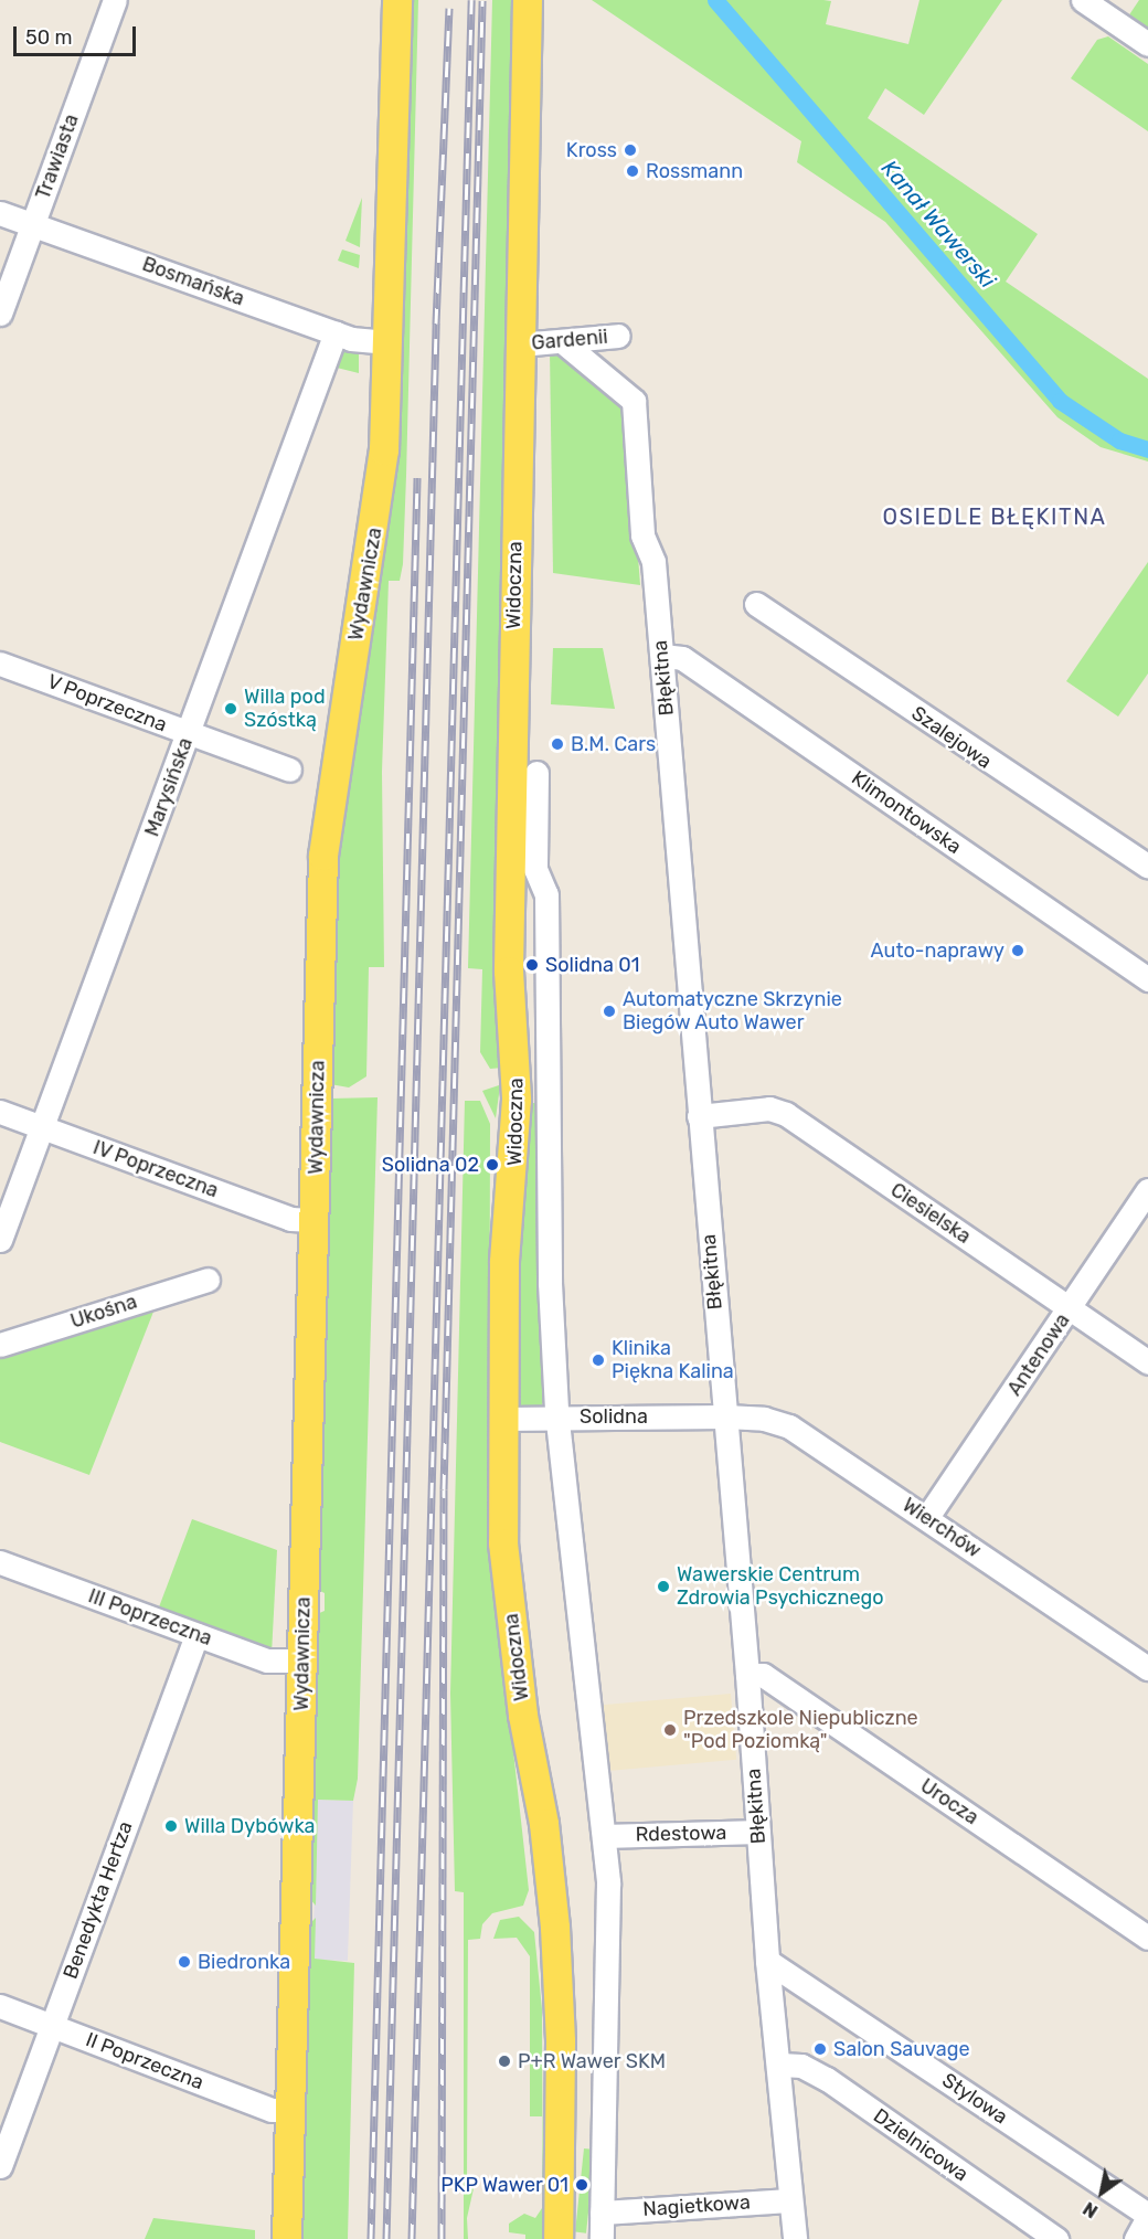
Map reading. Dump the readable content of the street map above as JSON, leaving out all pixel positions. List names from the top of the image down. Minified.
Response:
{"streets":{"main road":["Wydawnicza","Widoczna"],"street":["Trawiasta","Bosmańska","Gardenii","Błękitna","V Poprzeczna","Szalejowa","Marysińska","Klimontowska","IV Poprzeczna","Ciesielska","Ukośna","Antenowa","Solidna","Wierchów","III Poprzeczna","Urocza","Rdestowa","Benedykta Hertza","II Poprzeczna","Stylowa","Dzielnicowa","Nagietkowa"]},"crossings":[["Trawiasta","Bosmańska"],["Bosmańska","Wydawnicza"],["Bosmańska","Marysińska"],["Gardenii","Widoczna"],["Gardenii","Błękitna"],["Wydawnicza","IV Poprzeczna"],["Wydawnicza","III Poprzeczna"],["Wydawnicza","II Poprzeczna"],["Widoczna","Solidna"],["Widoczna","Rdestowa"],["Widoczna","Nagietkowa"],["Błękitna","Klimontowska"],["Błękitna","Ciesielska"],["Błękitna","Solidna"],["Błękitna","Wierchów"],["Błękitna","Urocza"],["Błękitna","Rdestowa"],["Błękitna","Stylowa"],["Błękitna","Dzielnicowa"],["Błękitna","Nagietkowa"],["V Poprzeczna","Marysińska"],["Marysińska","IV Poprzeczna"],["Ciesielska","Antenowa"],["Antenowa","Wierchów"],["Solidna","Wierchów"],["III Poprzeczna","Benedykta Hertza"],["Benedykta Hertza","II Poprzeczna"]],"districts":["OSIEDLE BŁĘKITNA"],"water":["Kanał Wawerski"],"places":["Kross","Rossmann","Willa pod Szóstką","B.M. Cars","Auto-naprawy","Solidna 01","Automatyczne Skrzynie Biegów Auto Wawer","Solidna 02","Klinika Piękna Kalina","Wawerskie Centrum Zdrowia Psychicznego","Przedszkole Niepubliczne \"Pod Poziomką\"","Willa Dybówka","Biedronka","Salon Sauvage","P+R Wawer SKM","PKP Wawer 01"],"scale_bar":"50 m","north":"bottom left"}
